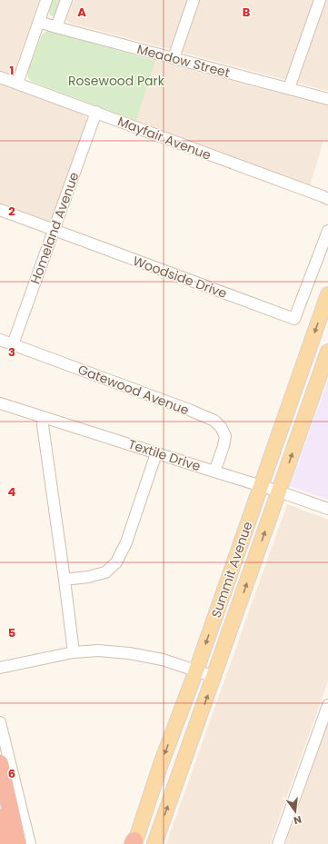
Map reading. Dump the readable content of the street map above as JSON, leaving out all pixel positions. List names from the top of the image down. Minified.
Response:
{"streets":{"main road":["Summit Avenue"],"street":["Meadow Street","Mayfair Avenue","Homeland Avenue","Woodside Drive","Gatewood Avenue","Textile Drive"]},"crossings":[["Mayfair Avenue","Homeland Avenue"],["Homeland Avenue","Woodside Drive"],["Homeland Avenue","Gatewood Avenue"],["Gatewood Avenue","Textile Drive"],["Textile Drive","Summit Avenue"]],"parks":["Rosewood Park"],"north":"bottom","grid":{"columns":["A","B"],"rows":["1","2","3","4","5","6"]}}
